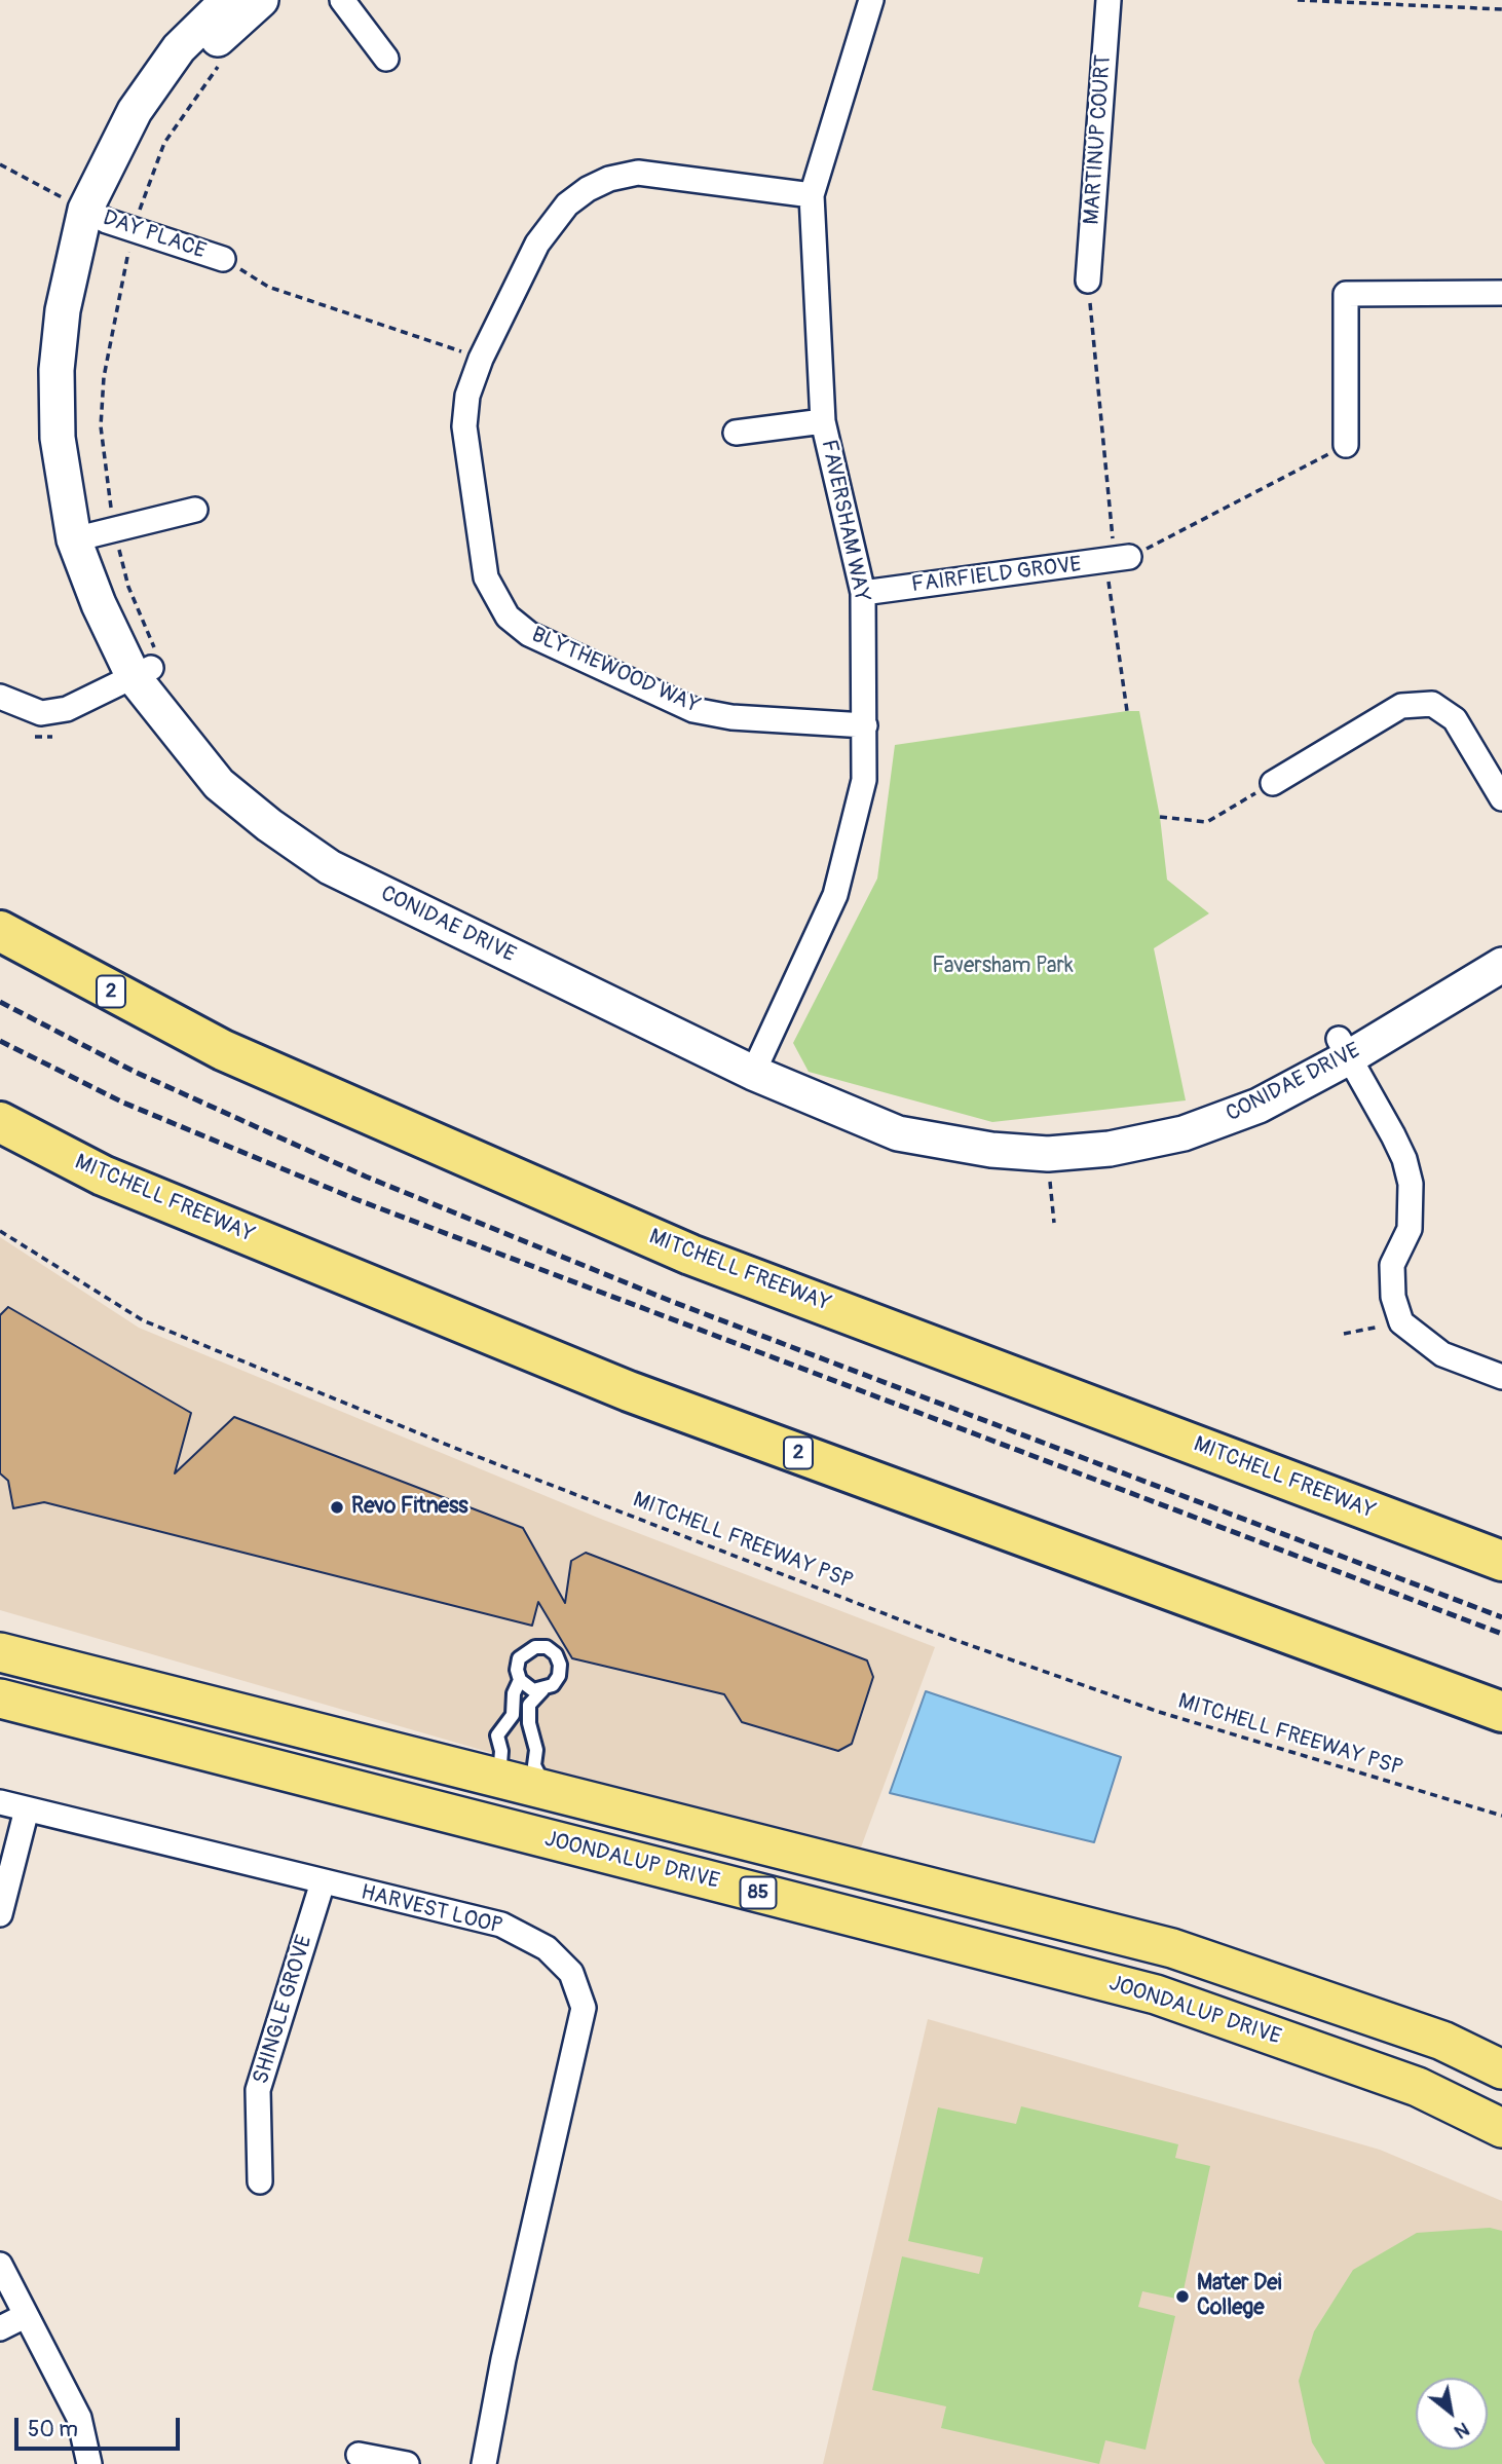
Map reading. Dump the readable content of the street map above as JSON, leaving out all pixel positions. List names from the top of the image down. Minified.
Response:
{"streets":{"highway":["2","MITCHELL FREEWAY"],"main road":["JOONDALUP DRIVE","85"],"street":["MARTINUP COURT","DAY PLACE","FAVERSHAM WAY","FAIRFIELD GROVE","BLYTHEWOOD WAY","CONIDAE DRIVE","HARVEST LOOP","SHINGLE GROVE"],"path":["MITCHELL FREEWAY PSP"]},"crossings":[["DAY PLACE","CONIDAE DRIVE"],["FAVERSHAM WAY","FAIRFIELD GROVE"],["FAVERSHAM WAY","BLYTHEWOOD WAY"],["FAVERSHAM WAY","CONIDAE DRIVE"],["HARVEST LOOP","SHINGLE GROVE"]],"parks":["Faversham Park"],"places":["Revo Fitness","Mater Dei College"],"scale_bar":"50 m","north":"bottom right"}
